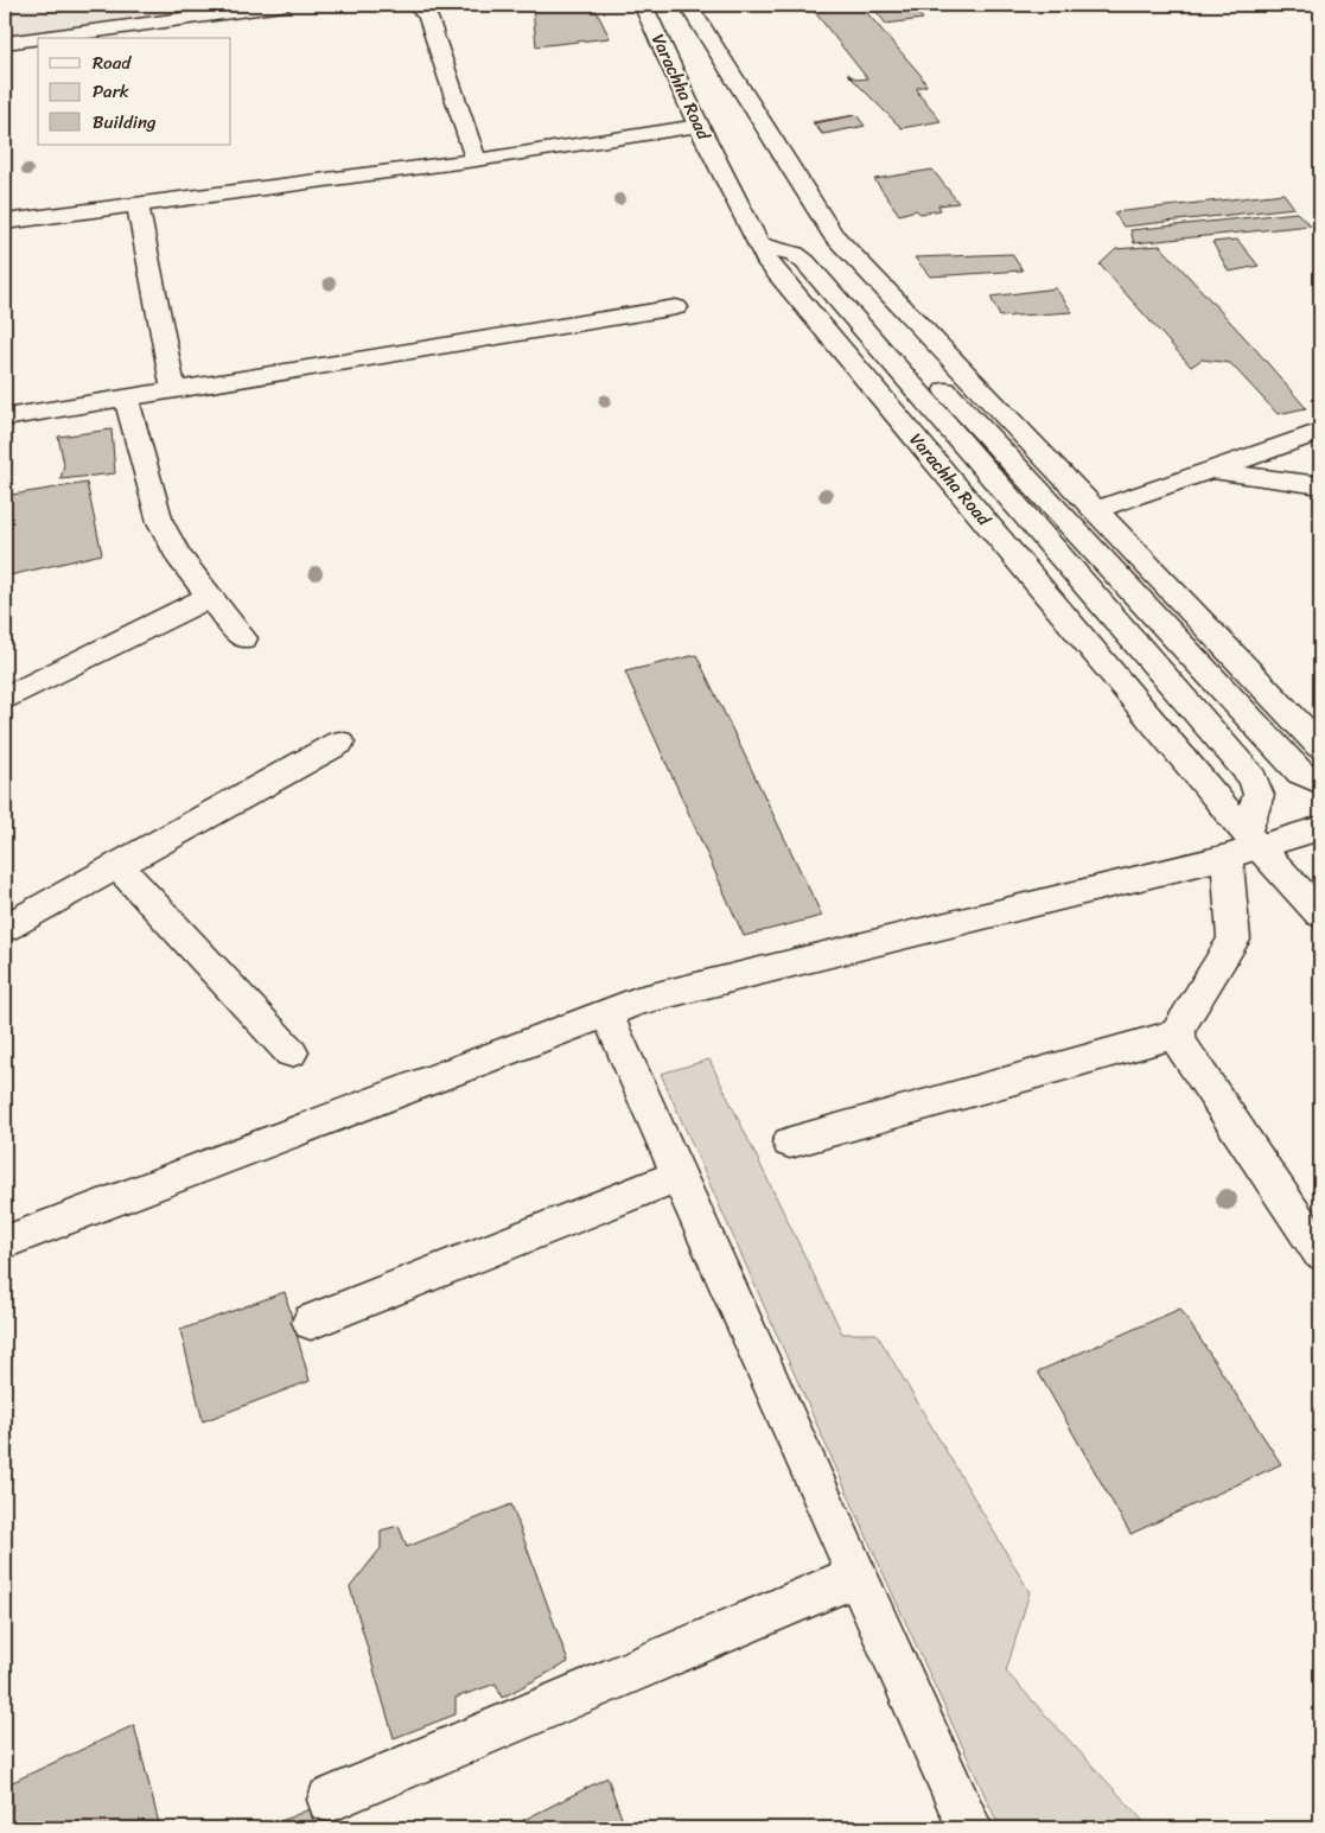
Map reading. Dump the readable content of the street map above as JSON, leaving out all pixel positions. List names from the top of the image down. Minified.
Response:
{"streets":{"main road":["Varachha Road"]},"legend":["Road","Park","Building"]}
